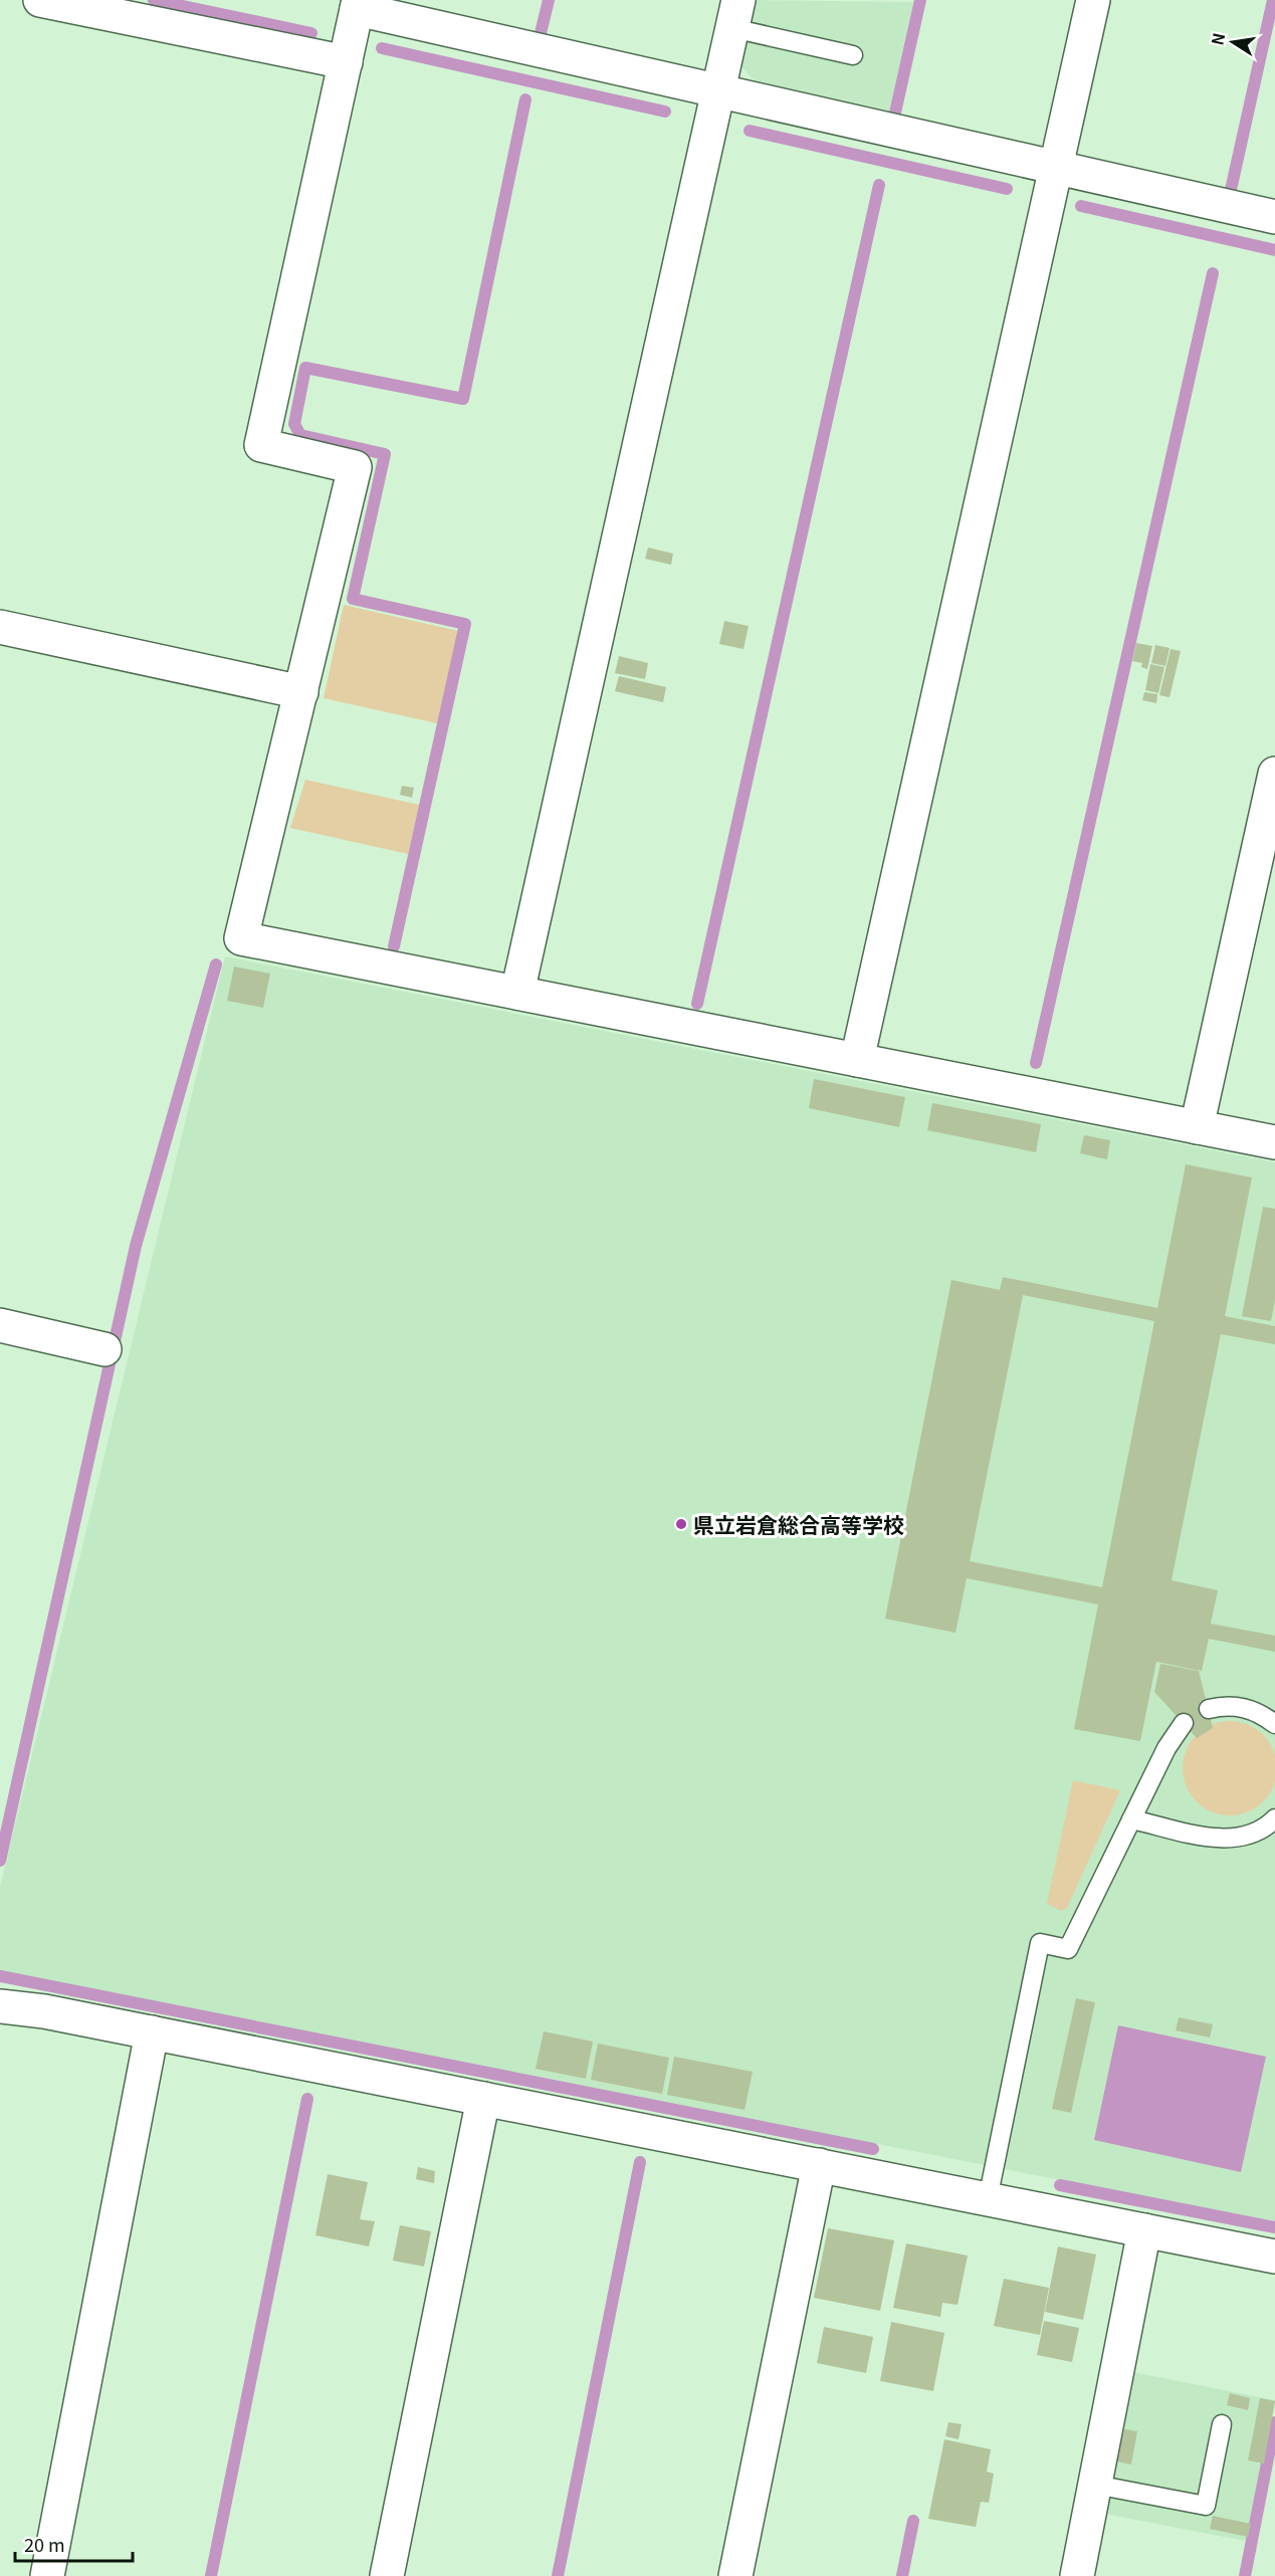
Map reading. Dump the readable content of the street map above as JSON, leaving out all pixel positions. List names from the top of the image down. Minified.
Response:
{"places":["県立岩倉総合高等学校"],"scale_bar":"20 m","north":"left"}
